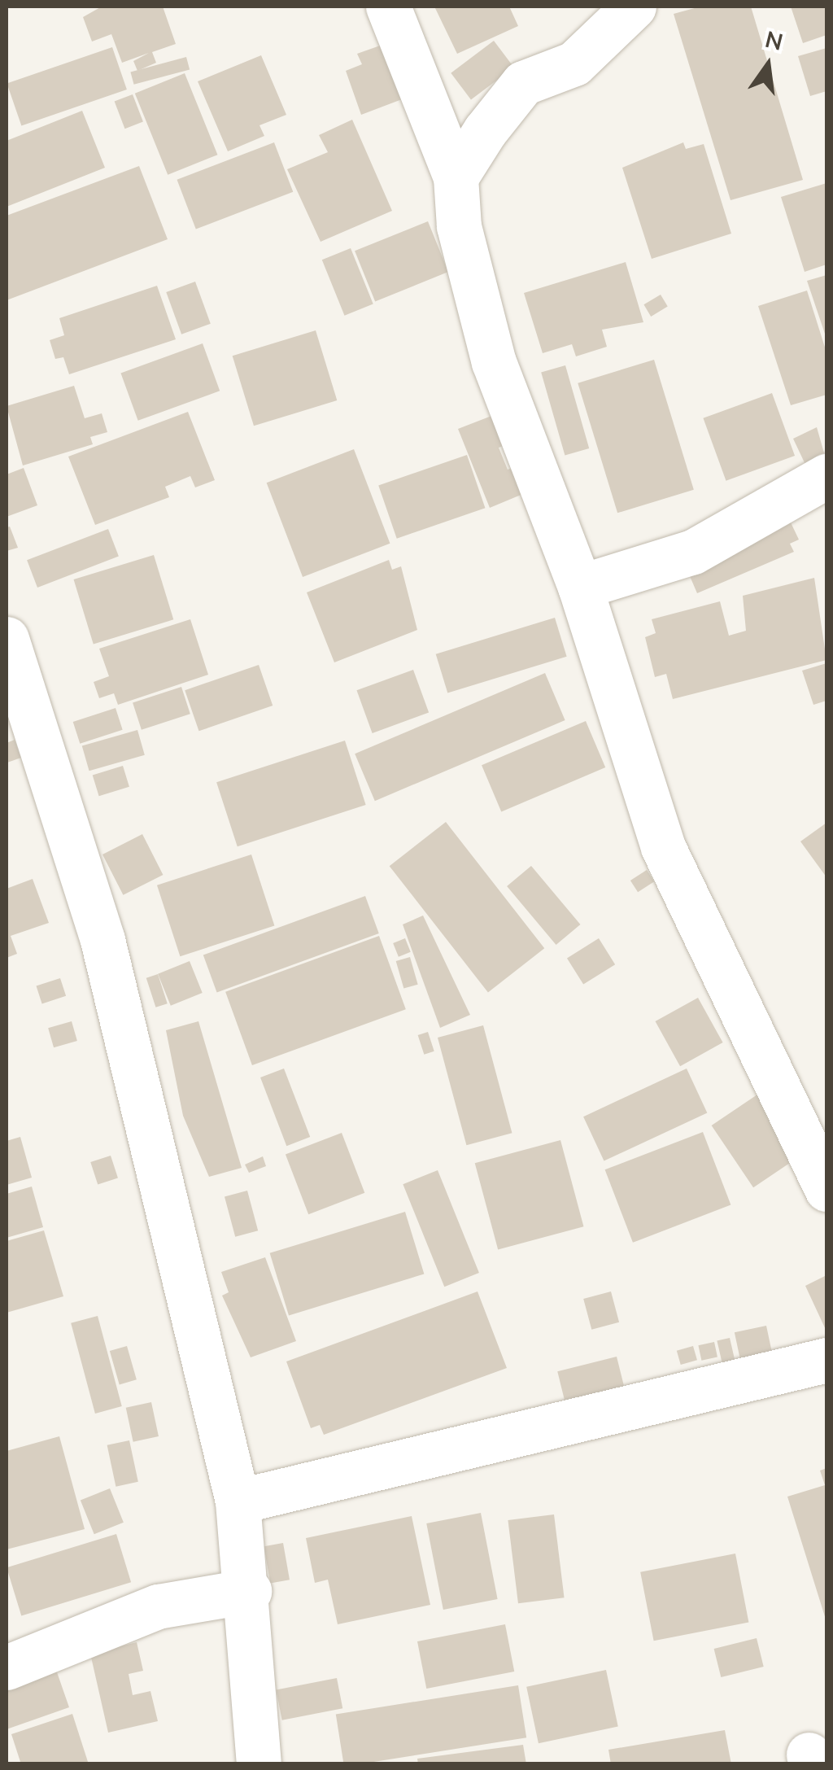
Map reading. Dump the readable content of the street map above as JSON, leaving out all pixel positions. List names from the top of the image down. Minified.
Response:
{"north":"top"}
